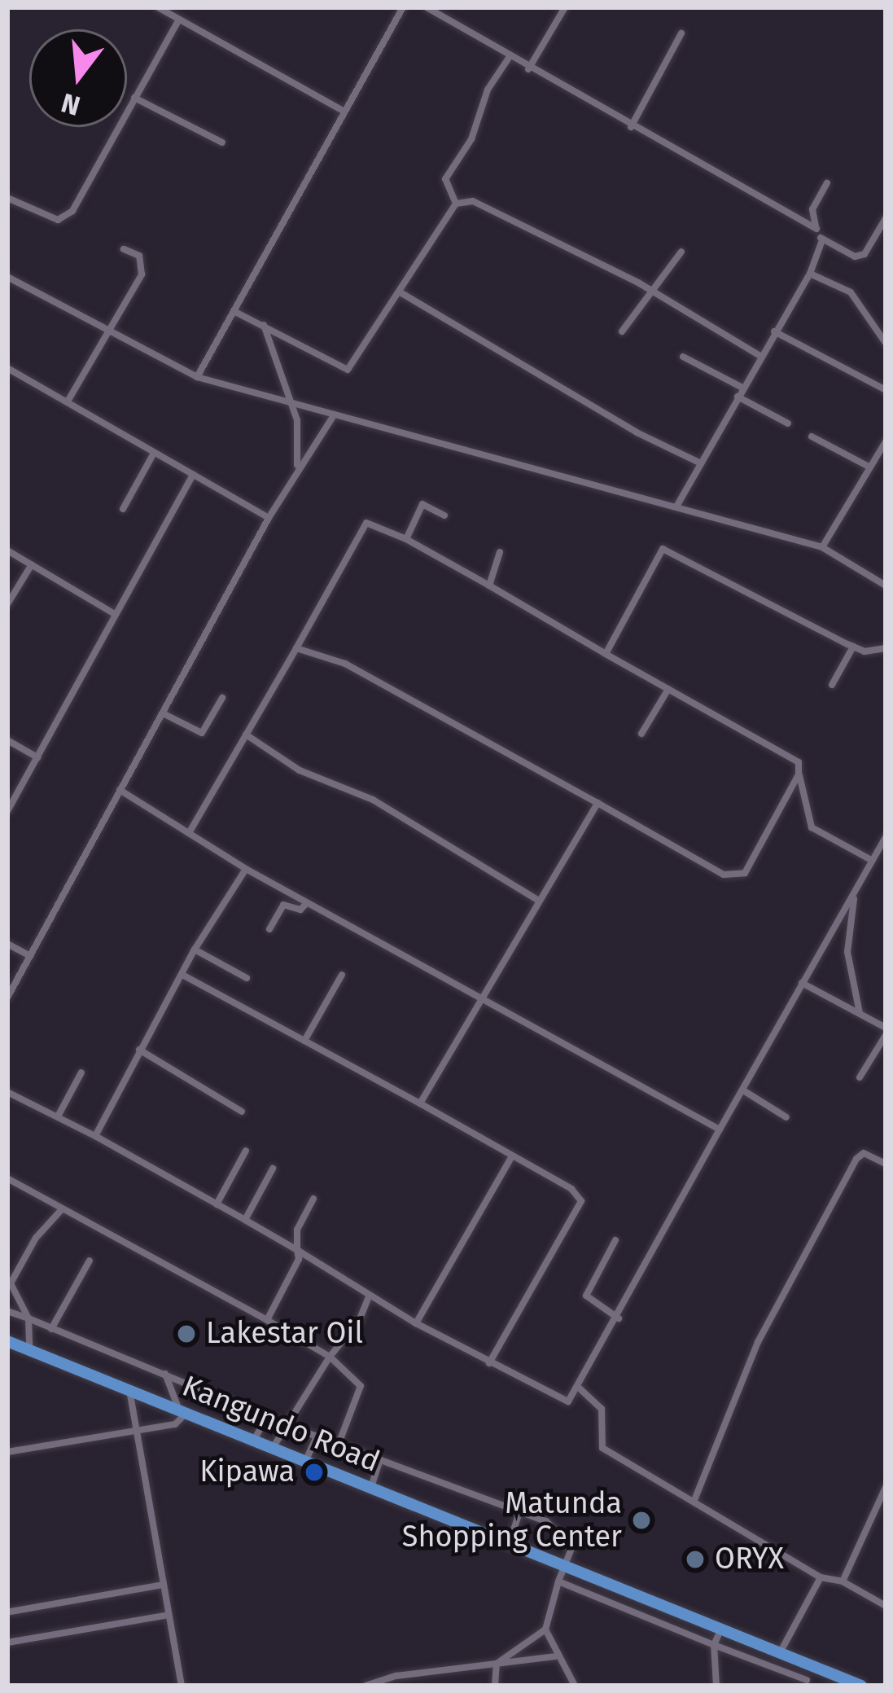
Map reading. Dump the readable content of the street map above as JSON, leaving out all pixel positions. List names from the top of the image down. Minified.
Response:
{"streets":{"highway":["Kangundo Road"]},"places":["Lakestar Oil","Kipawa","Matunda Shopping Center","ORYX"],"north":"bottom"}
